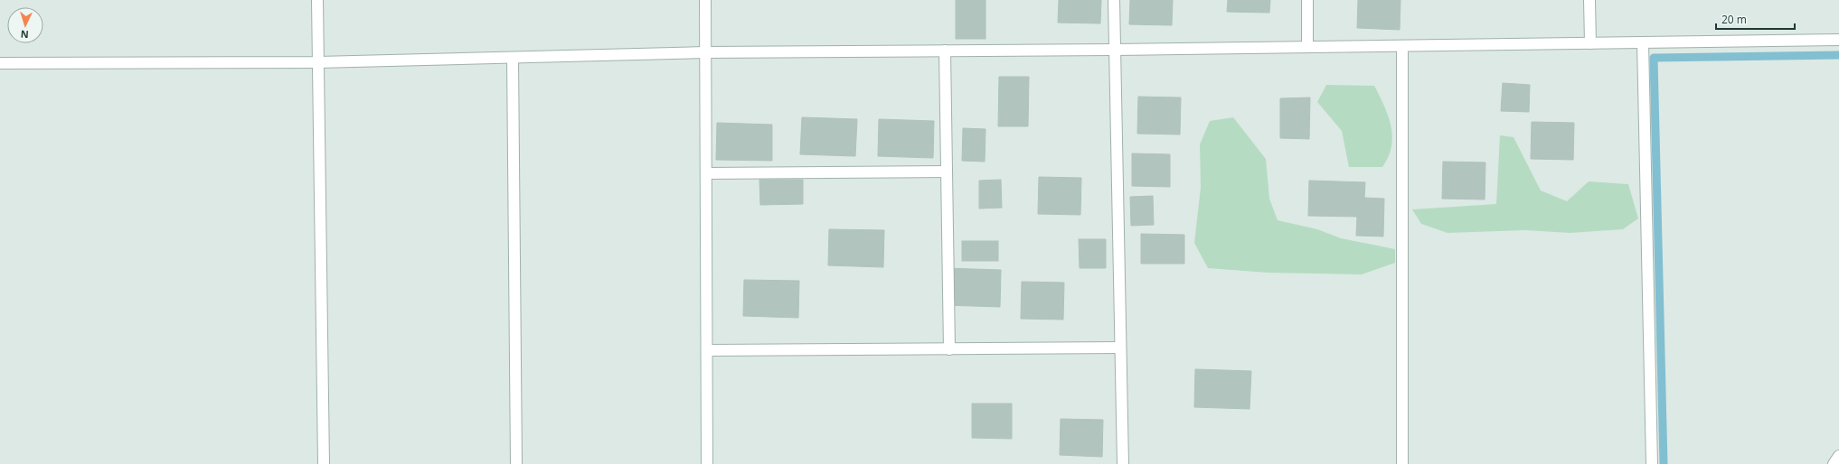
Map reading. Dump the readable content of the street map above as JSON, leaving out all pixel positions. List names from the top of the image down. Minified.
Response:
{"scale_bar":"20 m","north":"bottom"}
